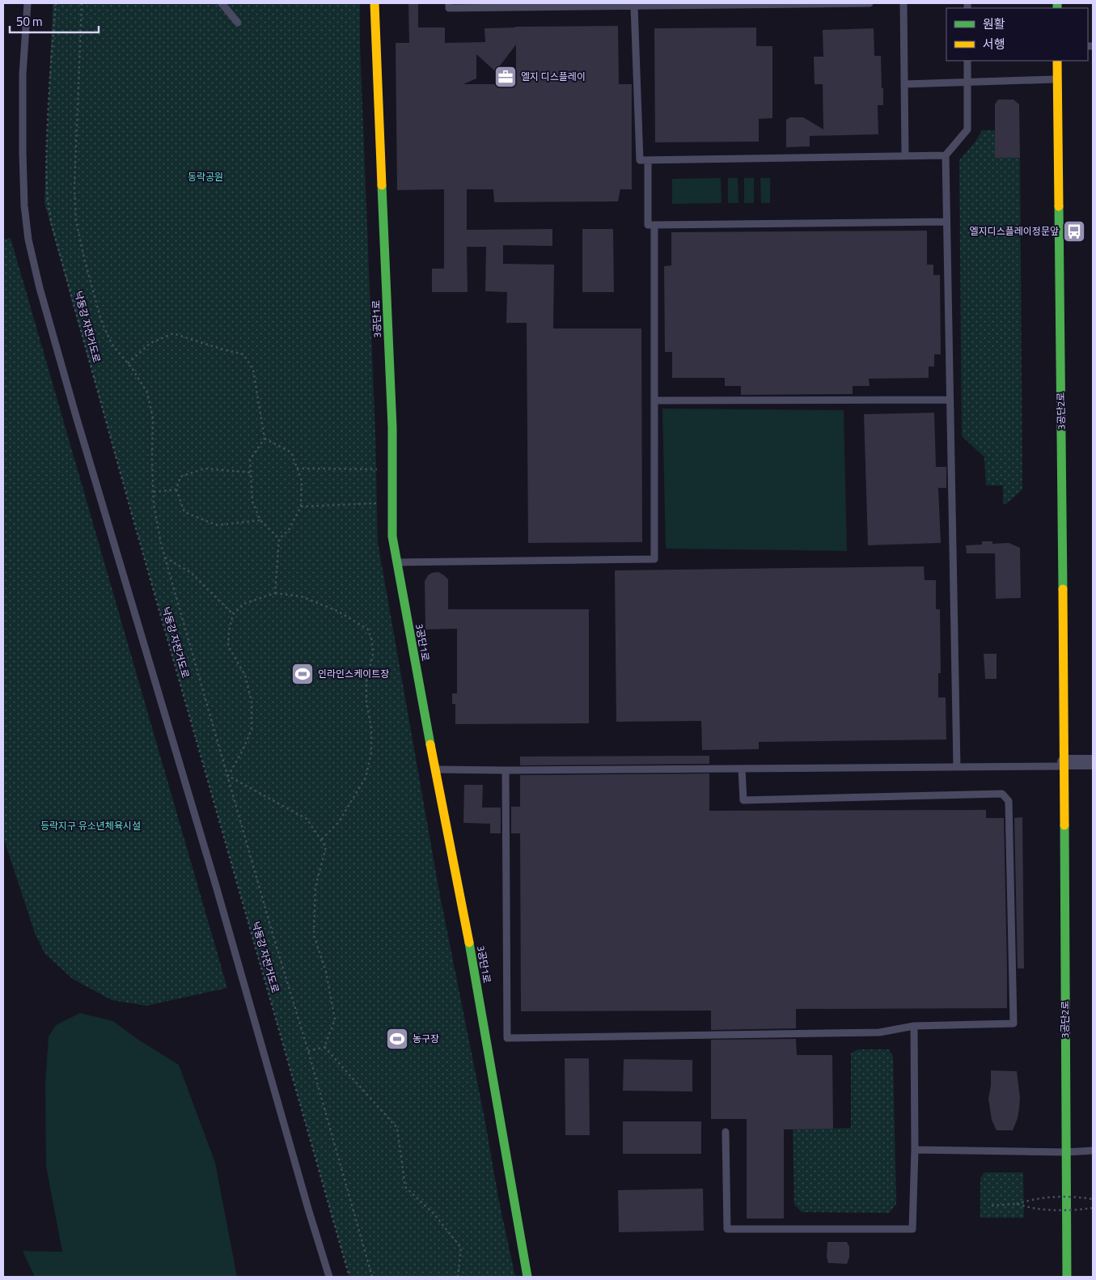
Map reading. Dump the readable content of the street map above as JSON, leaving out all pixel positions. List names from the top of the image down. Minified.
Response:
{"streets":{"street":["3공단1로","3공단2로"],"path":["낙동강 자전거도로"]},"parks":["동락공원","등락지구 유소년체육시설"],"places":{"office":["엘지 디스플레이"],"bus stop":["엘지디스플레이정문앞"],"sports":["인라인스케이트장","농구장"]},"legend":["원활","서행"],"scale_bar":"50 m"}
